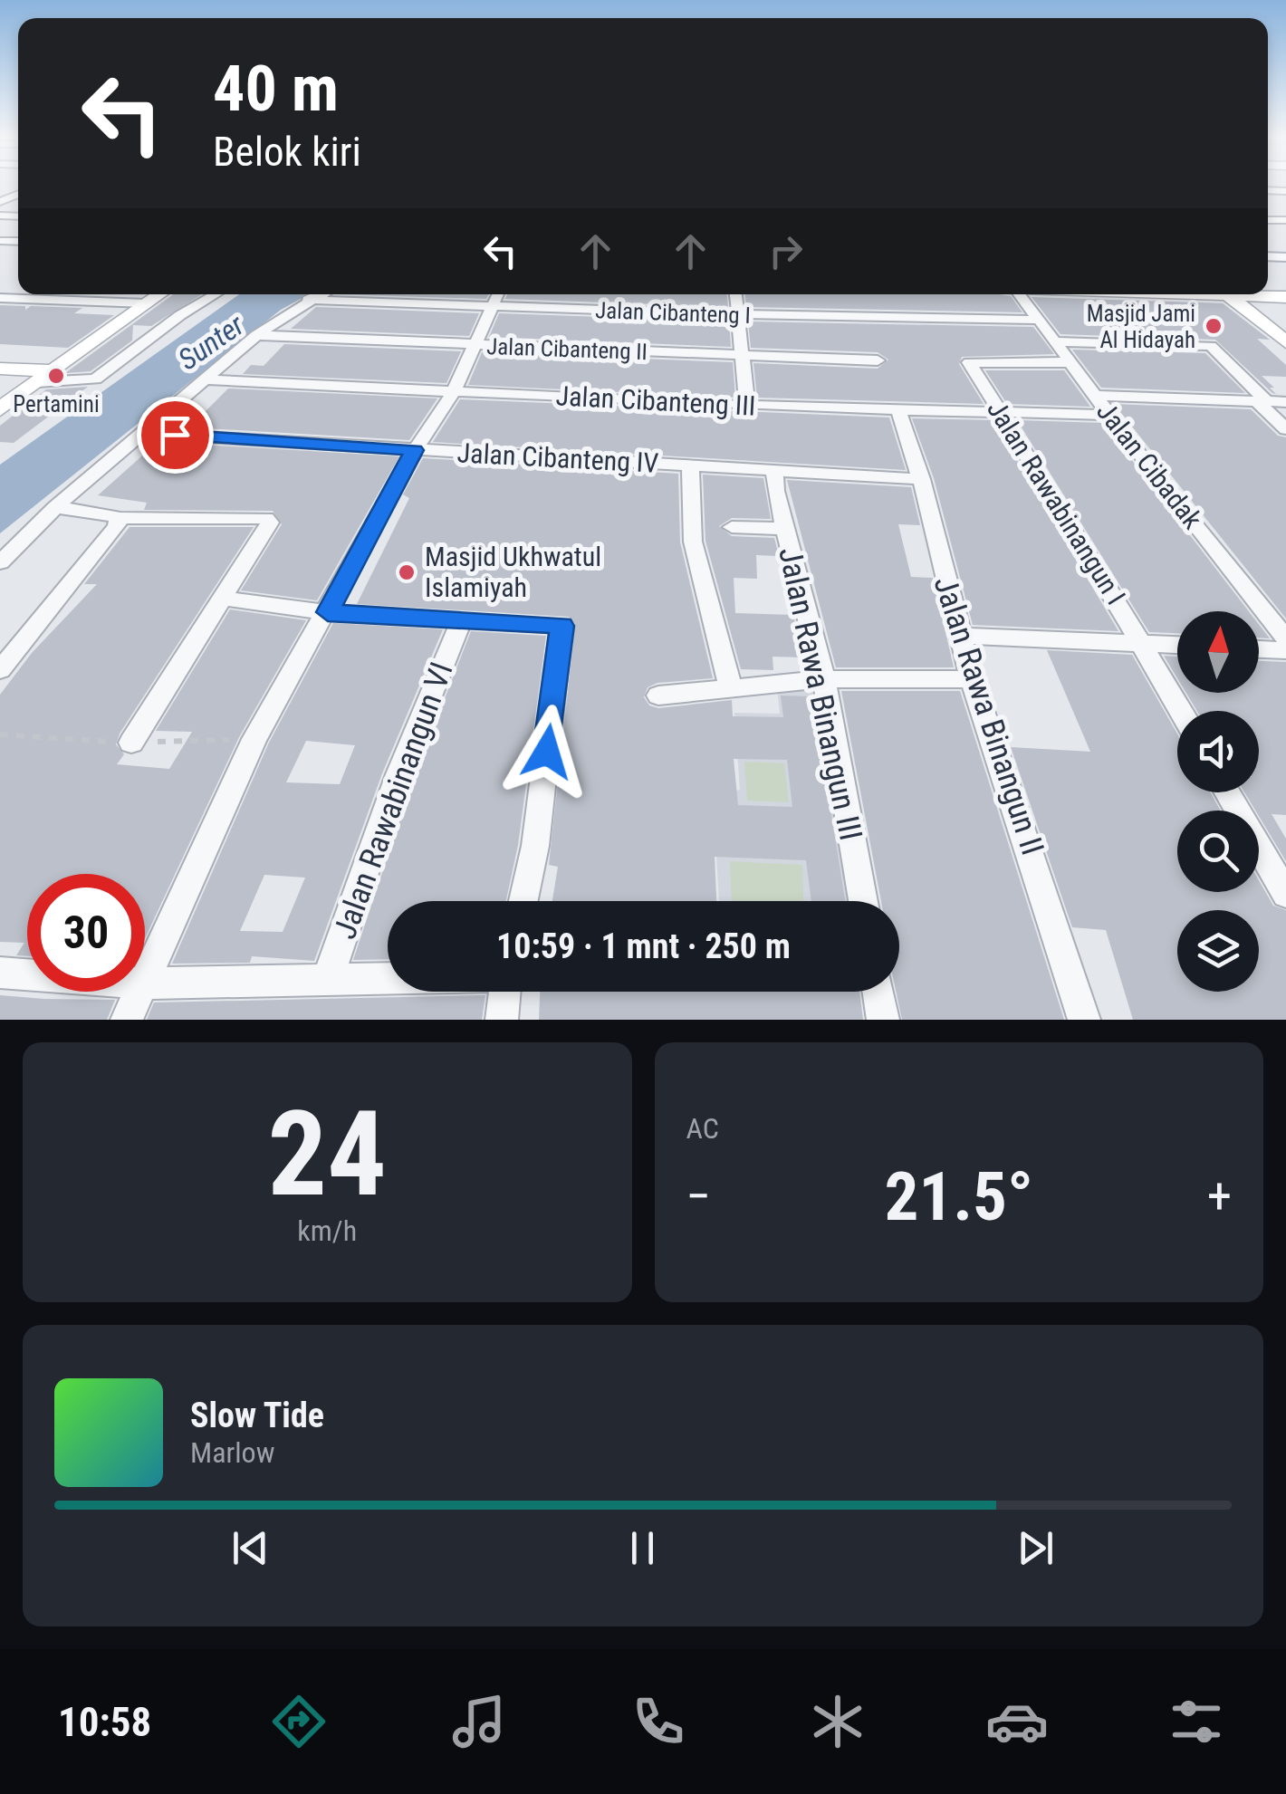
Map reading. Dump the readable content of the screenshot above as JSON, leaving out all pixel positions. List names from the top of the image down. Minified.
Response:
{"streets":{"street":["Jalan Cibanteng I","Jalan Cibanteng II","Jalan Cibanteng III","Jalan Cibanteng IV","Jalan Cibadak","Jalan Rawabinangun I","Jalan Rawa Binangun III","Jalan Rawa Binangun II","Jalan Rawabinangun VI"]},"crossings":[["Jalan Cibanteng I","Jalan Cibadak"],["Jalan Cibanteng III","Jalan Cibadak"],["Jalan Cibanteng III","Jalan Rawabinangun I"],["Jalan Cibanteng III","Jalan Rawa Binangun II"],["Jalan Cibanteng IV","Jalan Rawa Binangun III"],["Jalan Cibanteng IV","Jalan Rawa Binangun II"],["Jalan Cibadak","Jalan Rawabinangun I"]],"water":["Sunter"],"places":["Masjid Jami Al Hidayah","Pertamini","Masjid Ukhwatul Islamiyah"],"north":"top","page":{"turn":["40 m","Belok kiri"],"limit":"30","trip":"10:59 · 1 mnt · 250 m","tile":[["24","km/h"],"AC"],"heat":["−","21.5°","+"],"song":["Slow Tide","Marlow"],"tabs":"10:58"}}
